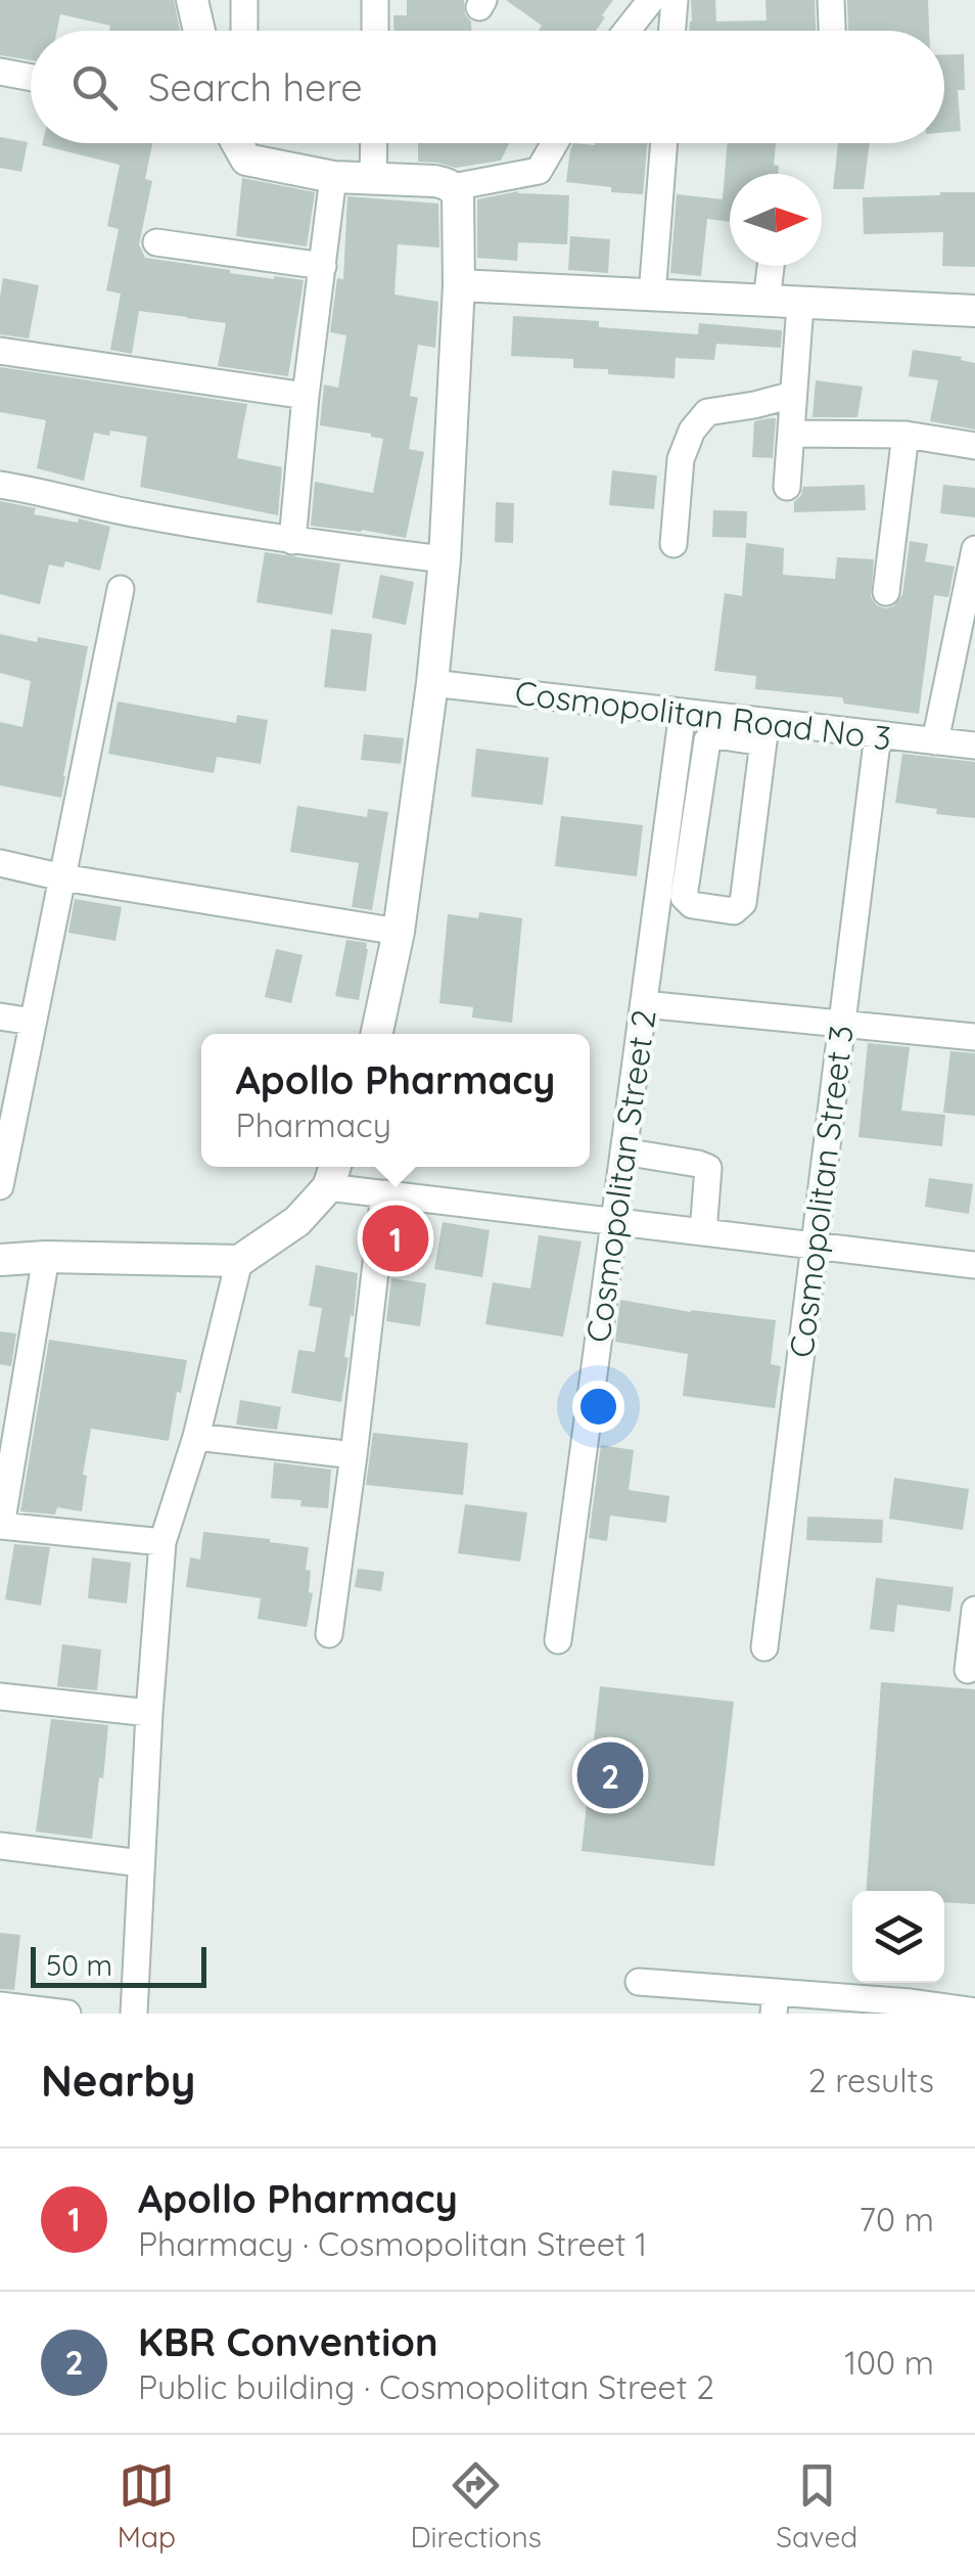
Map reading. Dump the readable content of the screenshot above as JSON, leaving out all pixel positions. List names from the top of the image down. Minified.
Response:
{"streets":{"street":["Cosmopolitan Road No 3","Cosmopolitan Street 2","Cosmopolitan Street 3"]},"crossings":[["Cosmopolitan Road No 3","Cosmopolitan Street 2"],["Cosmopolitan Road No 3","Cosmopolitan Street 3"]],"scale_bar":"50 m","north":"right","page":{"search":"Search here","popup":["Apollo Pharmacy","Pharmacy"],"pins":["1","2"],"scale":"50 m","heading":["Nearby","2 results"],"list":[{"mark":"1","name":"Apollo Pharmacy","note":"Pharmacy · Cosmopolitan Street 1","value":"70 m"},{"mark":"2","name":"KBR Convention","note":"Public building · Cosmopolitan Street 2","value":"100 m"}],"nav":["Map","Directions","Saved"]}}
